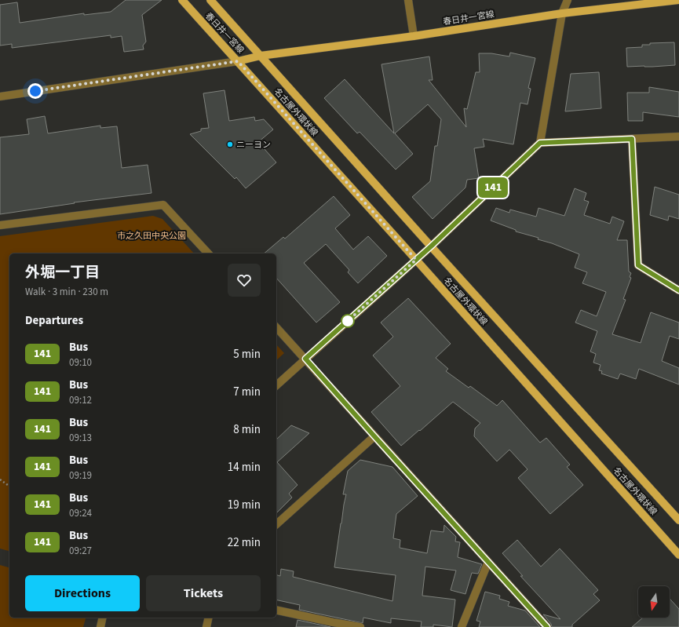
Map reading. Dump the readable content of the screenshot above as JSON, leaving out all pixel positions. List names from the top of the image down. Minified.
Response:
{"streets":{"main road":["春日井一宮線","名古屋外環状線"]},"crossings":[["春日井一宮線","名古屋外環状線"]],"parks":["市之久田中央公園"],"places":["ニーヨン"],"lines":["bus line 141"],"north":"bottom","page":{"on_map":"141","heading":[["外堀一丁目","Walk · 3 min · 230 m"],"Departures"],"list":[{"mark":"141","name":"Bus","note":"09:10","value":"5 min"},{"mark":"141","name":"Bus","note":"09:12","value":"7 min"},{"mark":"141","name":"Bus","note":"09:13","value":"8 min"},{"mark":"141","name":"Bus","note":"09:19","value":"14 min"},{"mark":"141","name":"Bus","note":"09:24","value":"19 min"},{"mark":"141","name":"Bus","note":"09:27","value":"22 min"}],"buttons":["Directions","Tickets"]}}
